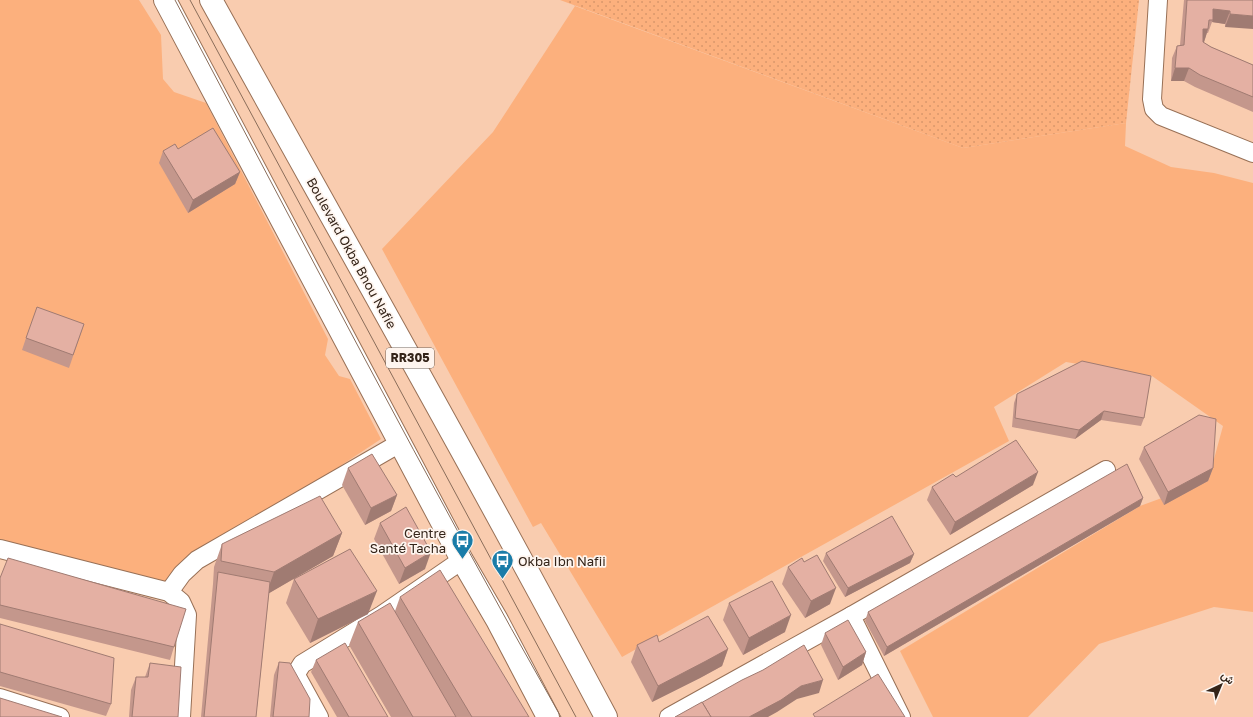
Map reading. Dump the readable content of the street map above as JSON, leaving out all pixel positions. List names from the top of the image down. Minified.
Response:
{"streets":{"main road":["Boulevard Okba Bnou Nafie","RR305"]},"places":{"bus stop":["Centre Santé Tacha","Okba Ibn Nafii"]},"north":"top right"}
